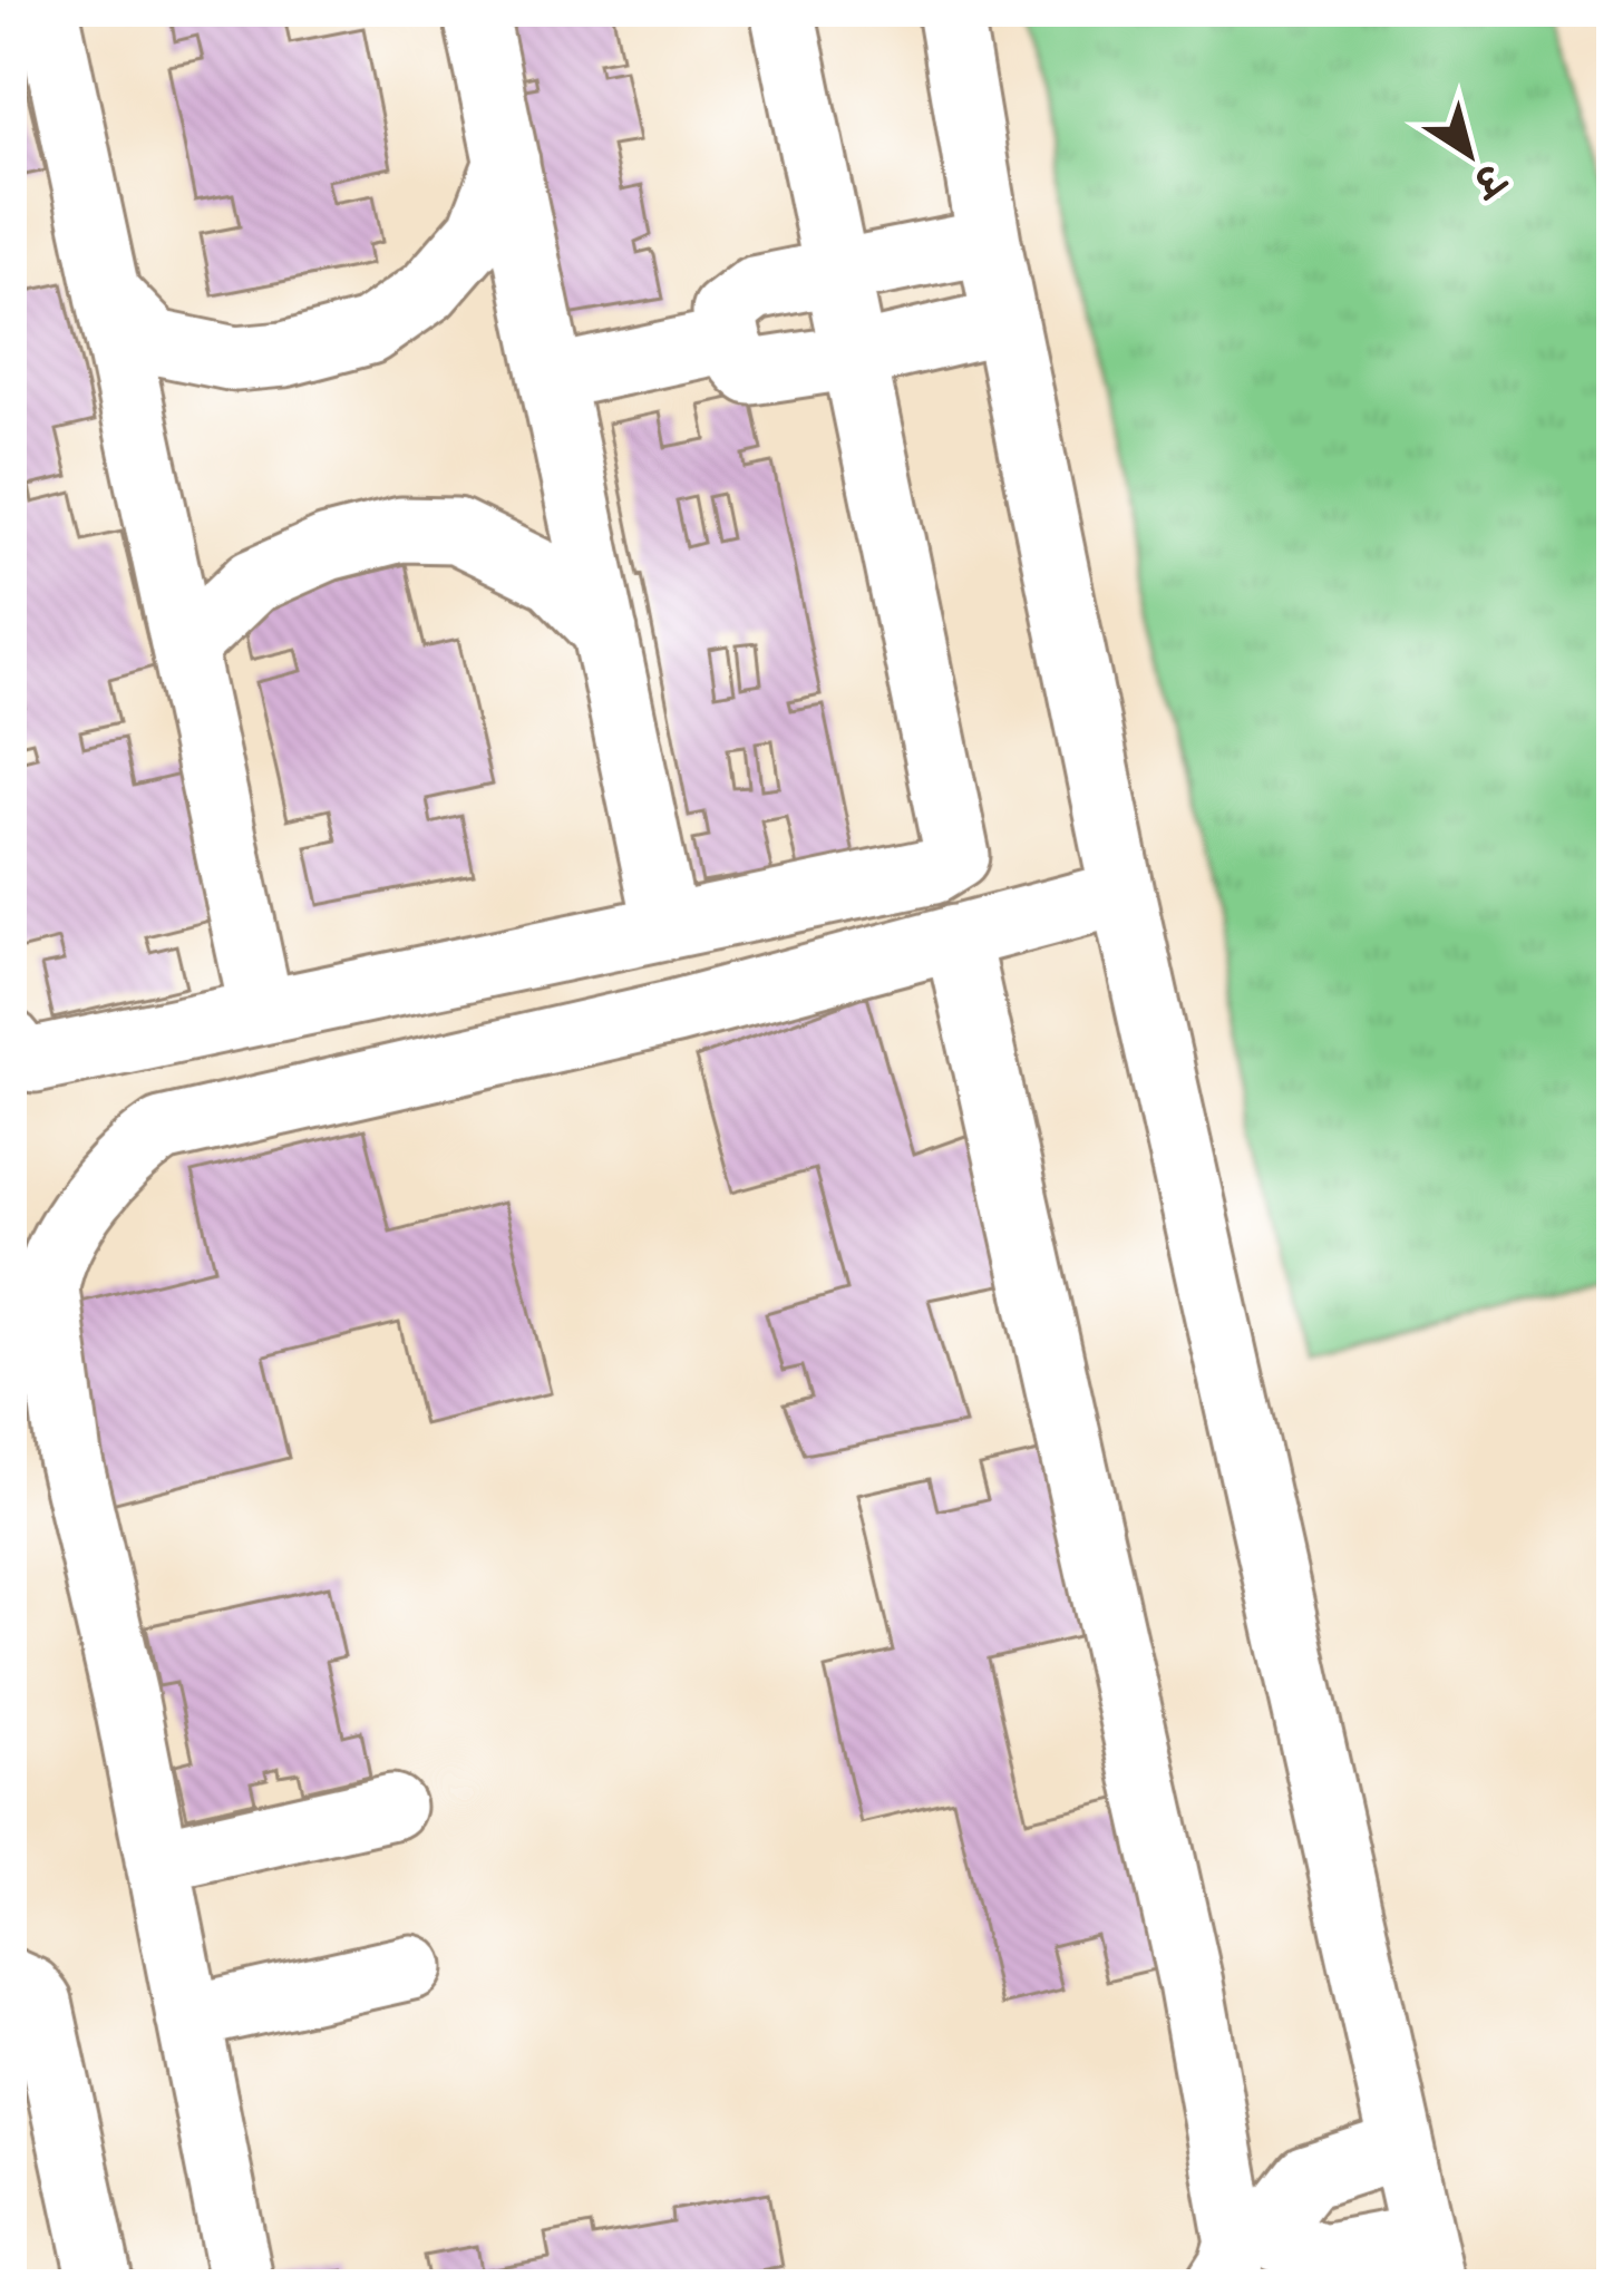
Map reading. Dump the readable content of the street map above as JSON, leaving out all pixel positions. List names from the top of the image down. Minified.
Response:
{"north":"bottom right"}
